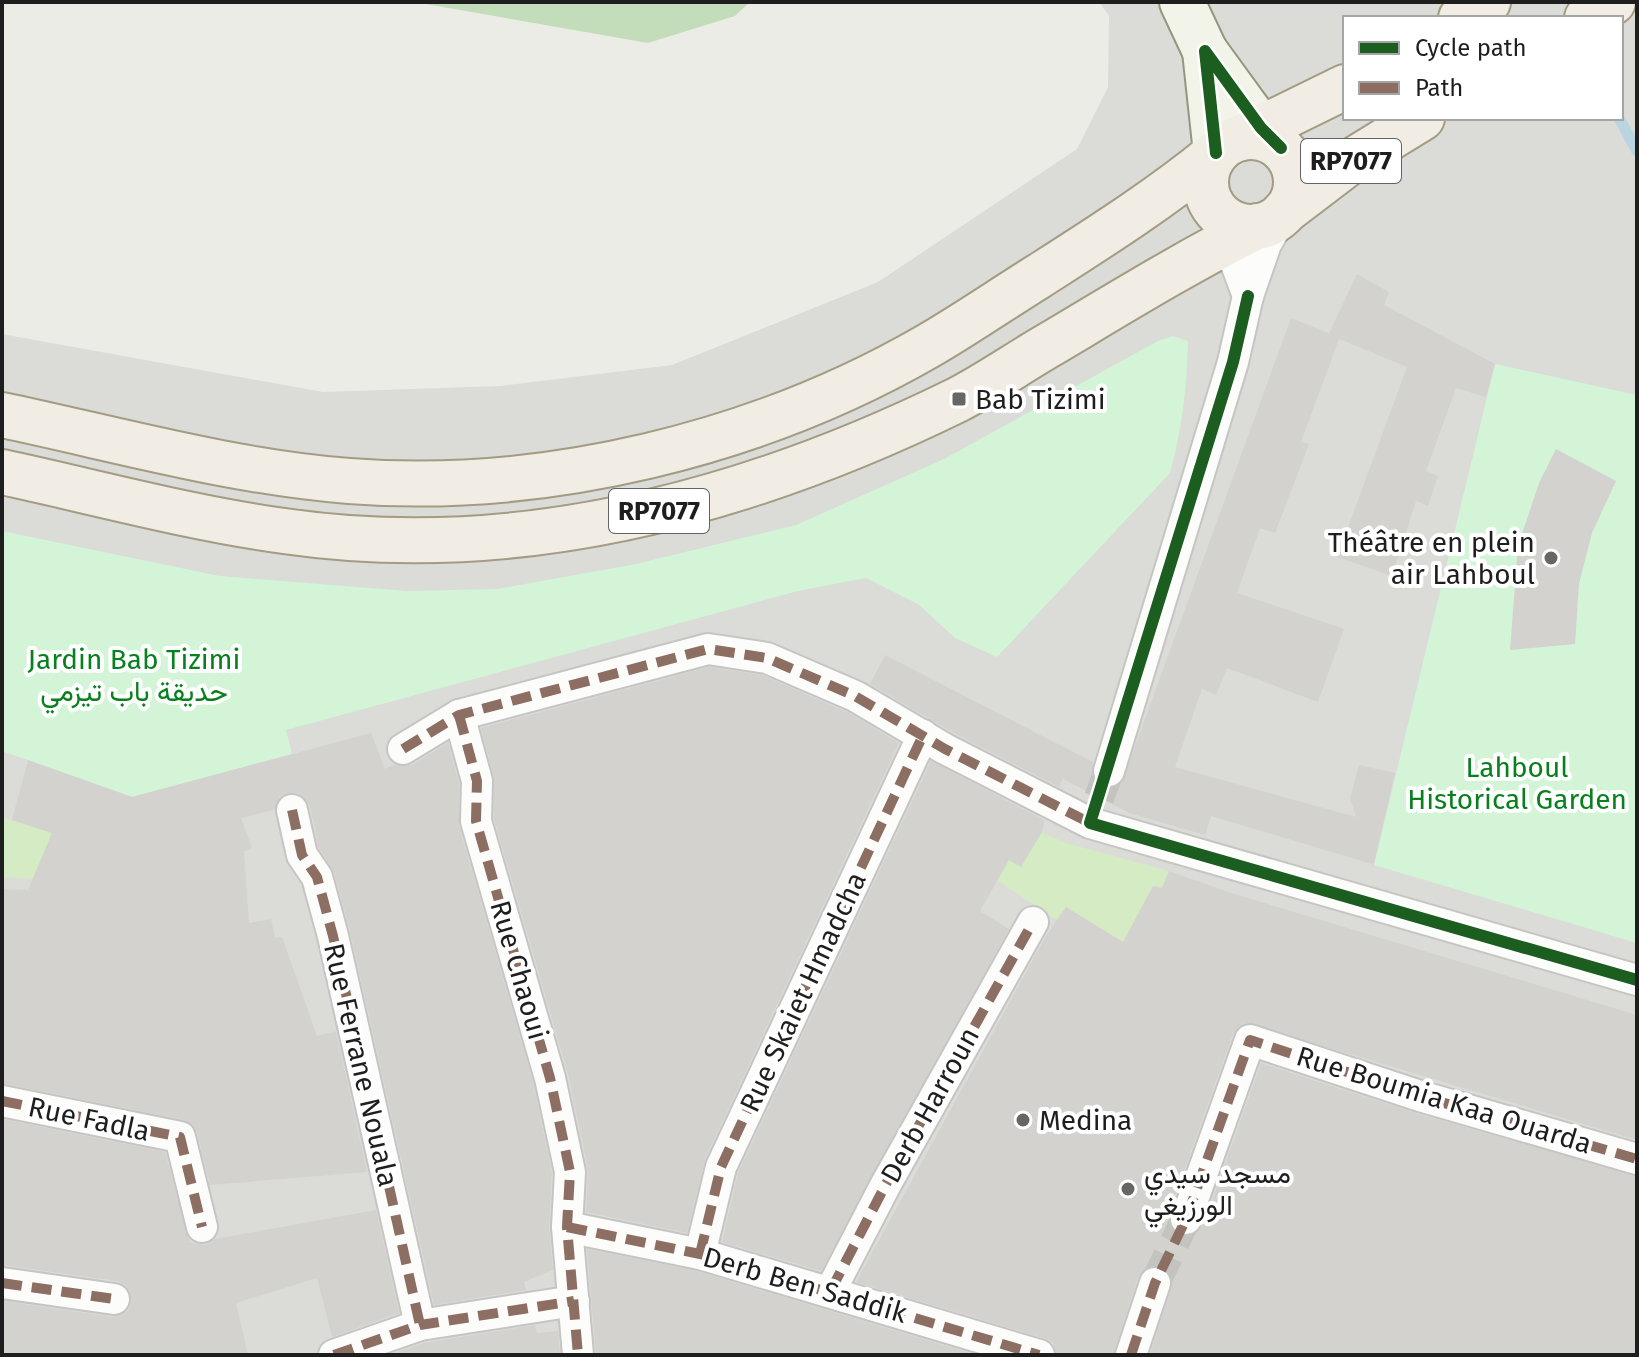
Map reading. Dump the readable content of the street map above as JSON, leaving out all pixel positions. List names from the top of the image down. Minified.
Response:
{"streets":{"main road":["RP7077"],"street":["Rue Chaoui","Rue Skaiet Hmadcha","Rue Ferrane Nouala","Rue Boumia Kaa Ouarda","Derb Harroun","Rue Fadla","Derb Ben Saddik"]},"crossings":[["Rue Chaoui","Derb Ben Saddik"],["Rue Skaiet Hmadcha","Derb Ben Saddik"],["Derb Harroun","Derb Ben Saddik"]],"parks":["Jardin Bab Tizimi حديقة باب تيزمي","Lahboul Historical Garden"],"places":{"transit":["Bab Tizimi"],"other":["Théâtre en plein air Lahboul","Medina","مسجد سيدي الورزيغي"]},"legend":["Cycle path","Path"]}
